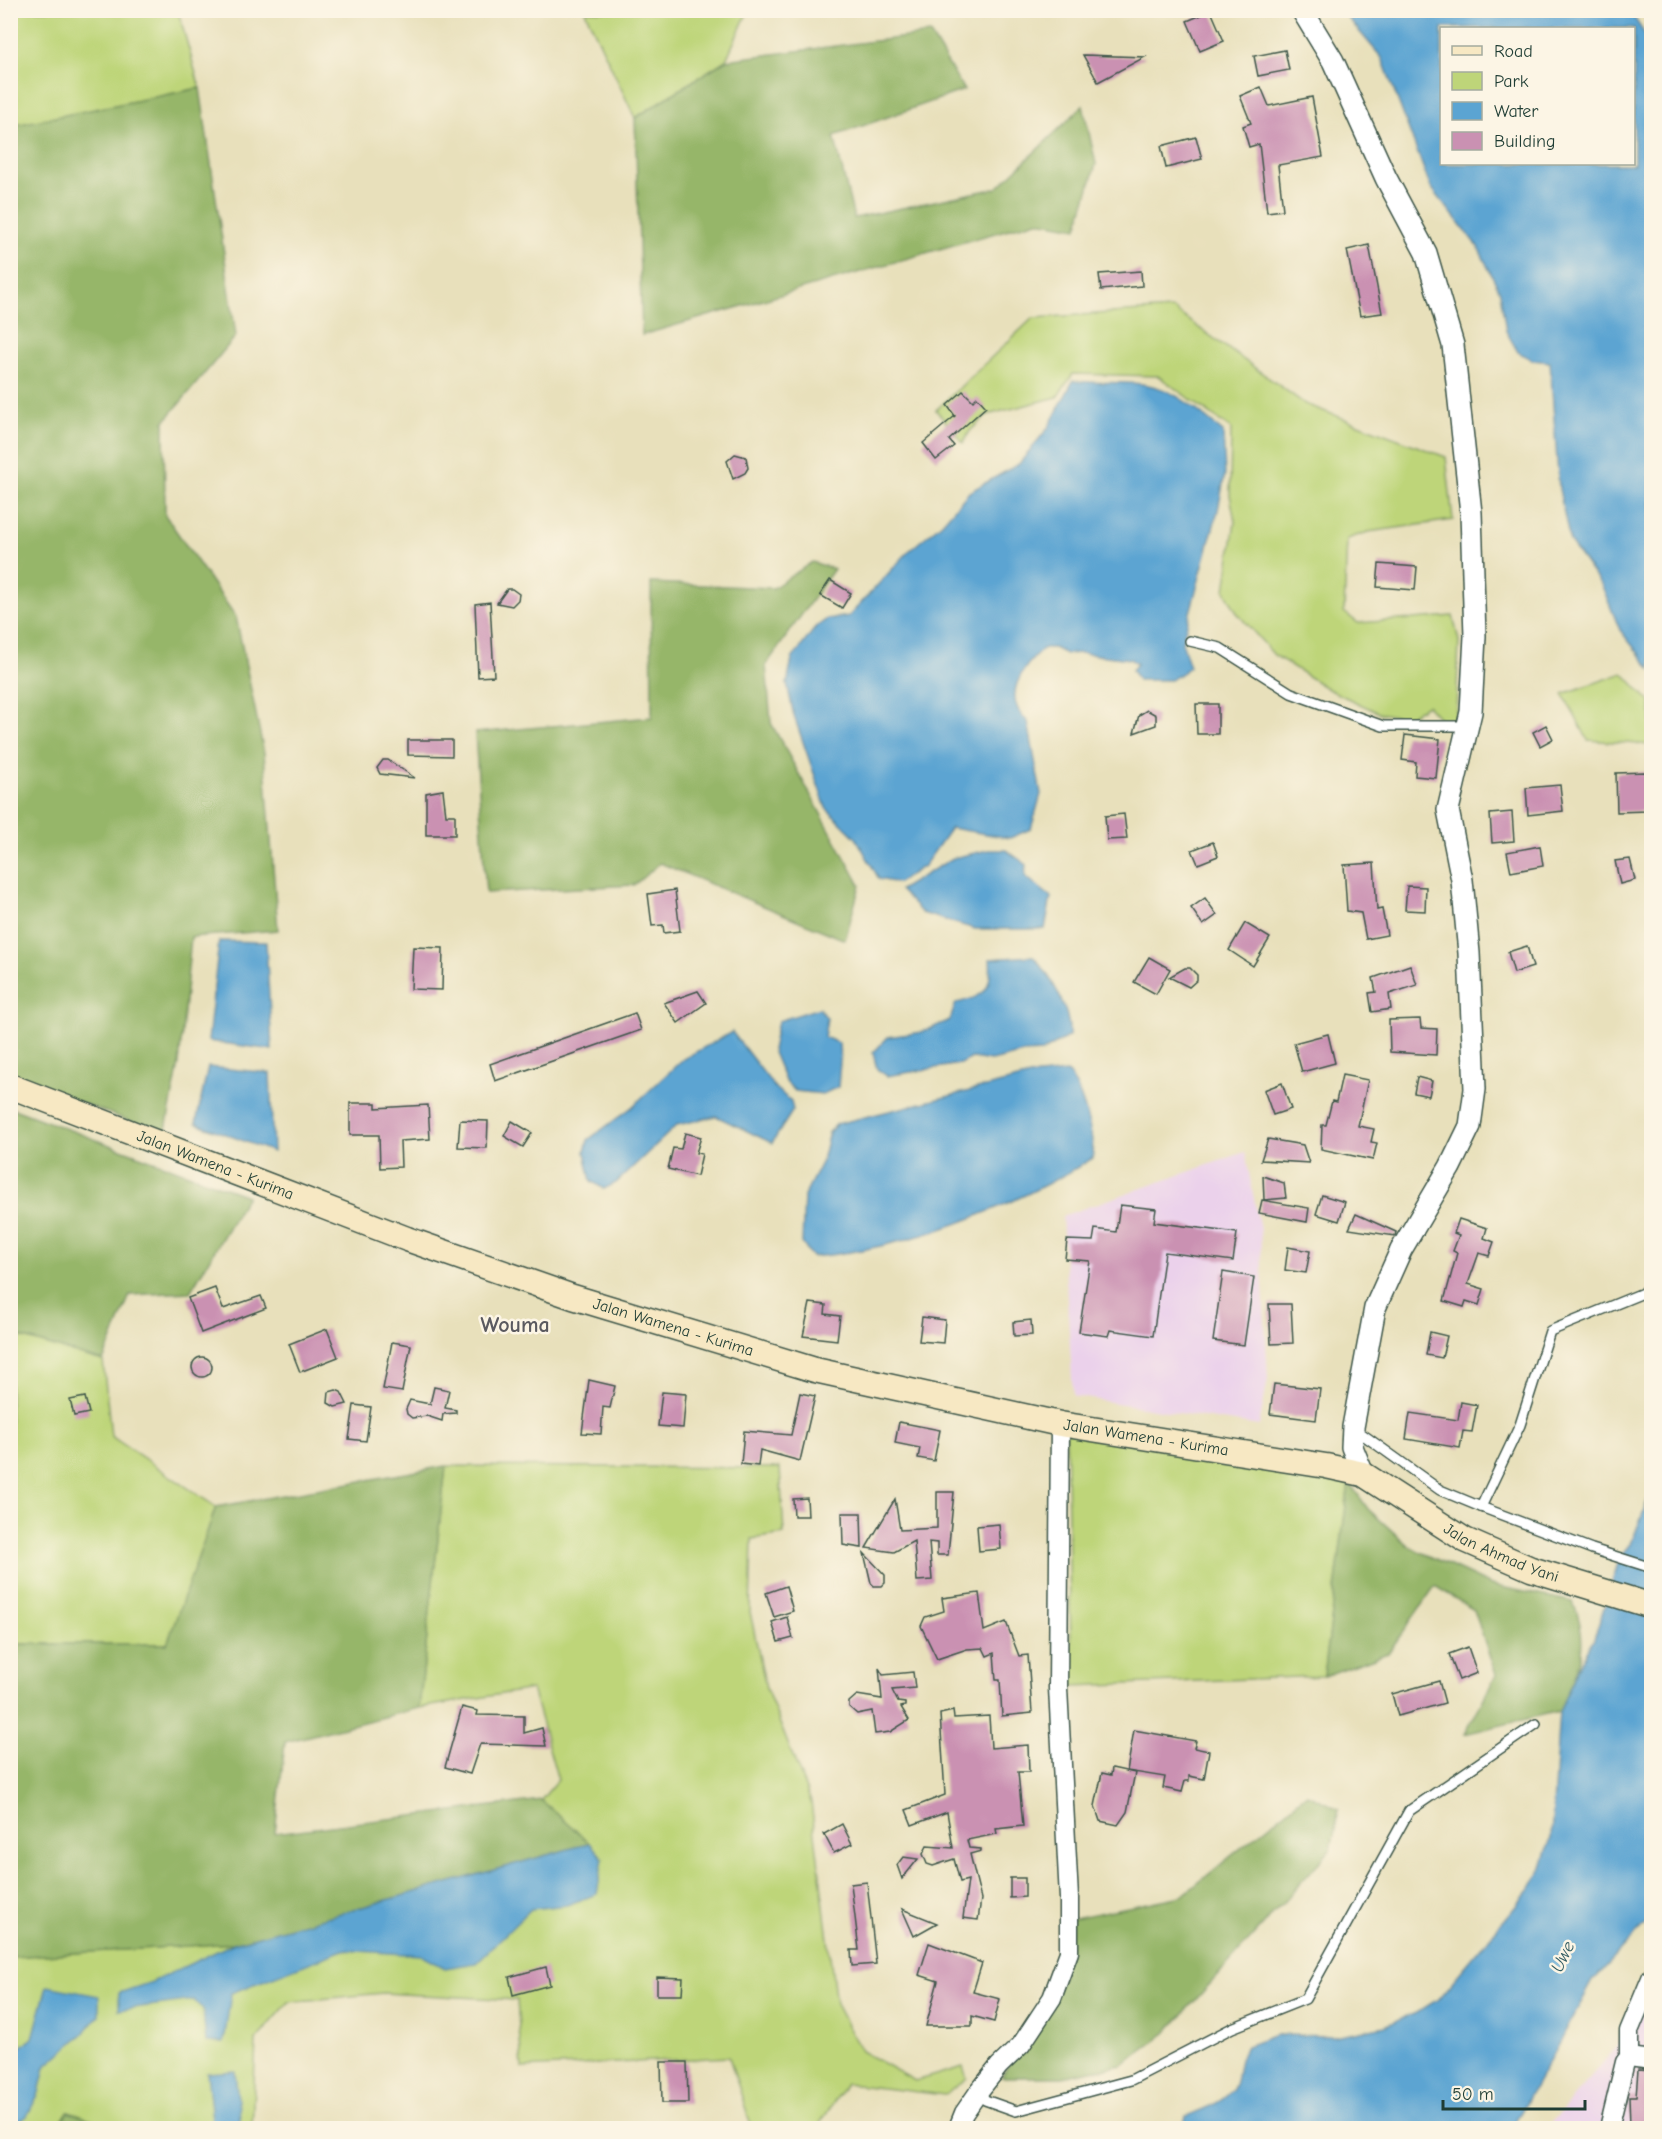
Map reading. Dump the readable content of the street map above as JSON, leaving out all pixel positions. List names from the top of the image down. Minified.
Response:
{"streets":{"main road":["Jalan Wamena - Kurima","Jalan Ahmad Yani"]},"crossings":[["Jalan Wamena - Kurima","Jalan Ahmad Yani"]],"districts":["Wouma"],"water":["Uwe"],"legend":["Road","Park","Water","Building"],"scale_bar":"50 m"}
